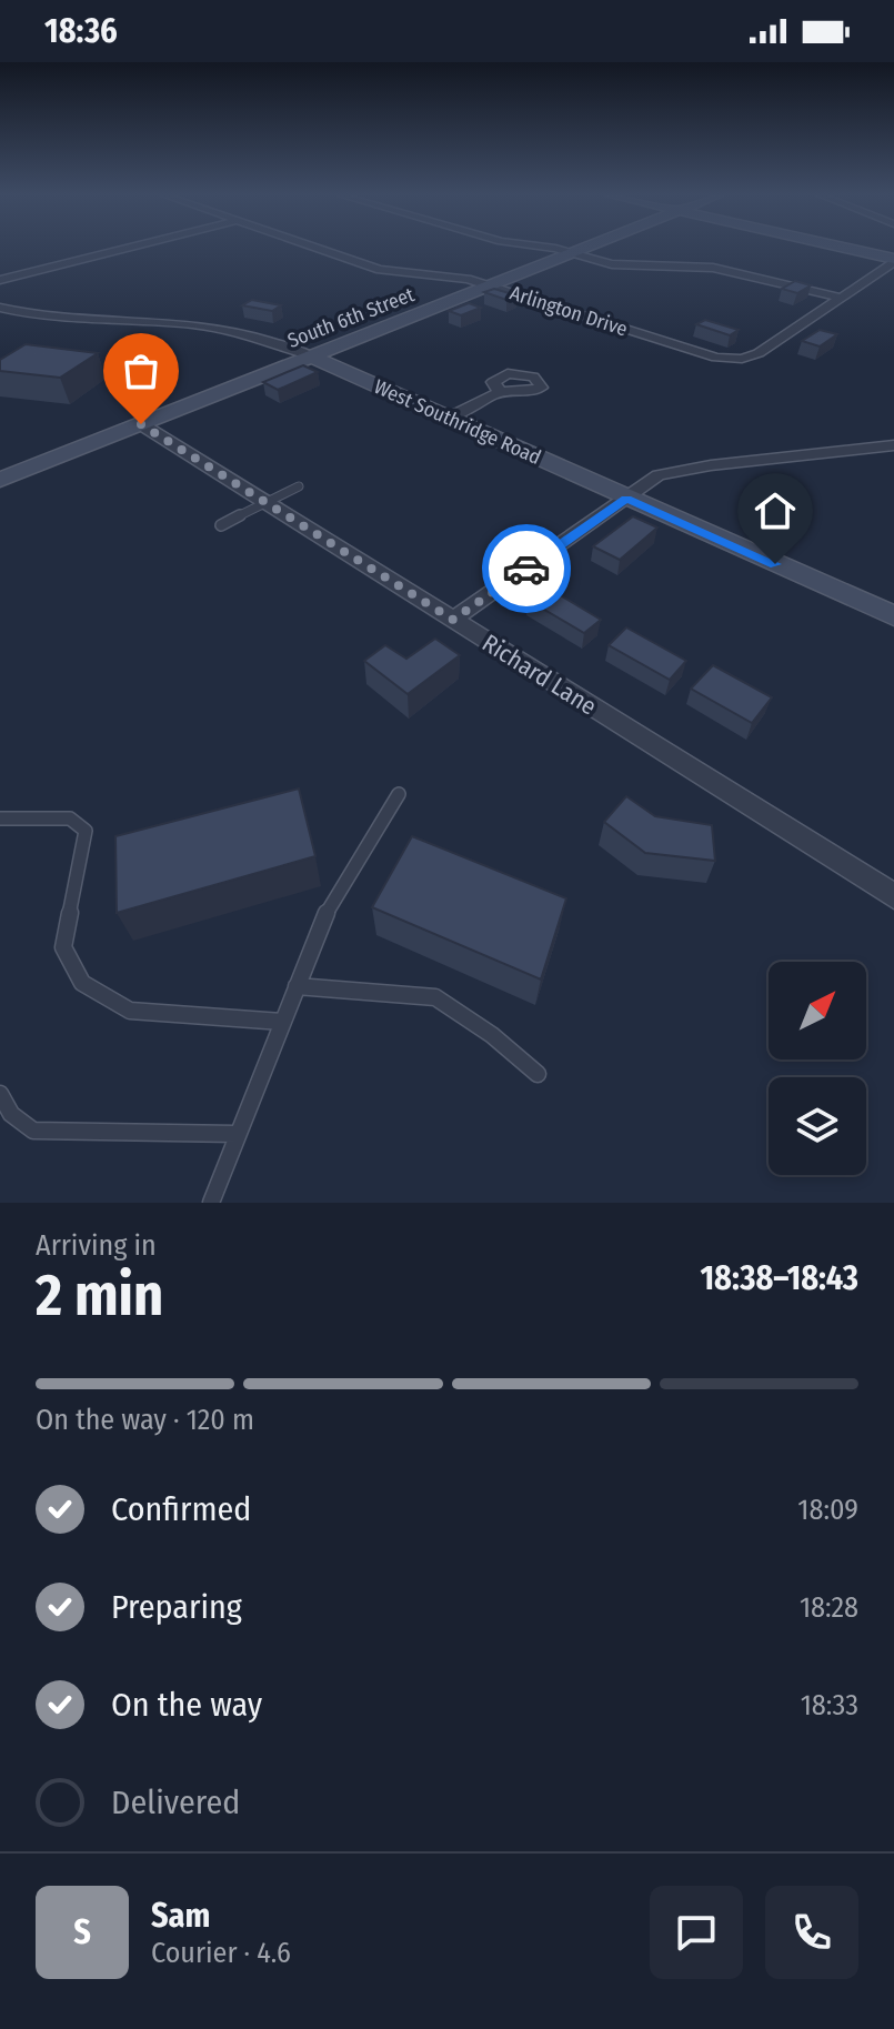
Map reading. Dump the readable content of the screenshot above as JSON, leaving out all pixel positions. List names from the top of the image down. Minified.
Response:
{"streets":{"main road":["South 6th Street","West Southridge Road"],"street":["Arlington Drive","Richard Lane"]},"crossings":[["Arlington Drive","South 6th Street"],["South 6th Street","West Southridge Road"],["South 6th Street","Richard Lane"]],"north":"top right","page":{"status":"18:36","heading":["2 min","Arriving in","18:38–18:43"],"panel":["Sam","Courier · 4.6"],"bar":"On the way · 120 m","list":[["Confirmed","18:09"],["Preparing","18:28"],["On the way","18:33"],"Delivered"],"round":"S"}}
